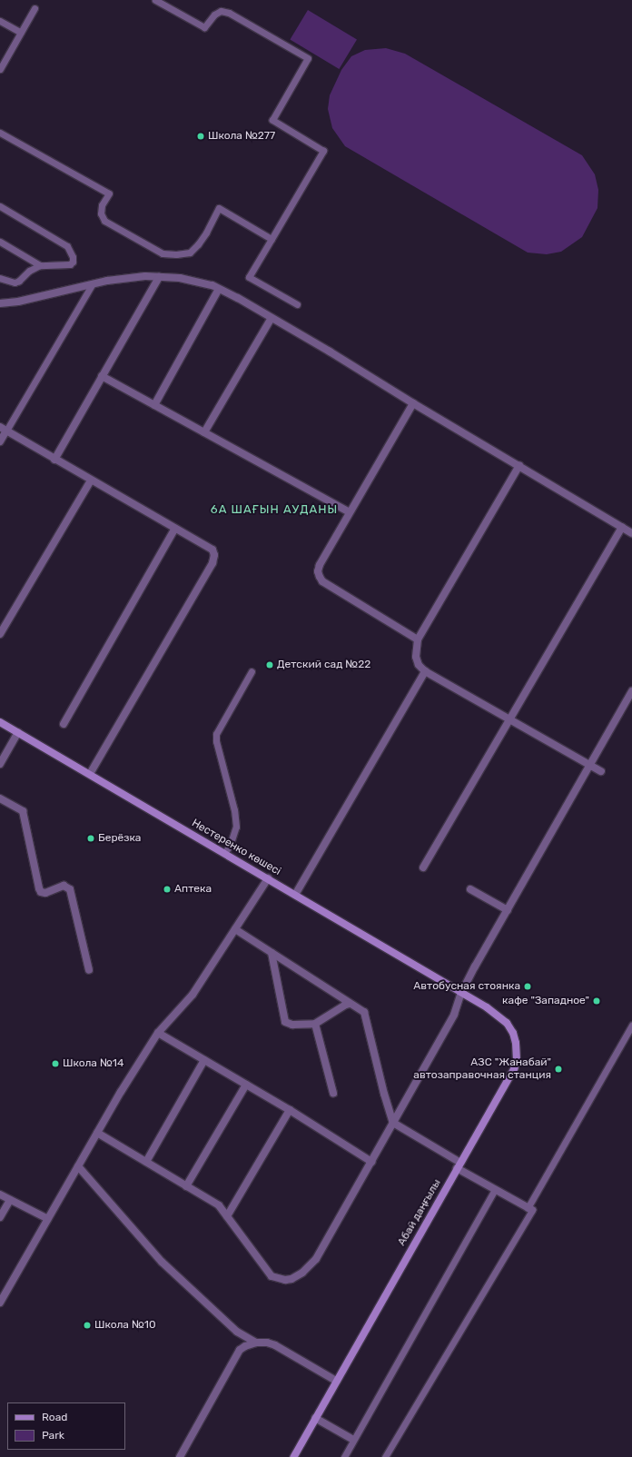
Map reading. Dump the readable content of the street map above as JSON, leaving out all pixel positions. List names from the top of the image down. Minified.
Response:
{"streets":{"main road":["Нестеренко көшесі","Абай даңғылы"]},"crossings":[["Нестеренко көшесі","Абай даңғылы"]],"districts":["6А ШАҒЫН АУДАНЫ"],"places":["Школа №277","Детский сад №22","Берёзка","Аптека","Автобусная стоянка","кафе \"Западное\"","Школа №14","АЗС \"Жанабай\" автозаправочная станция","Школа №10"],"legend":["Road","Park"]}
